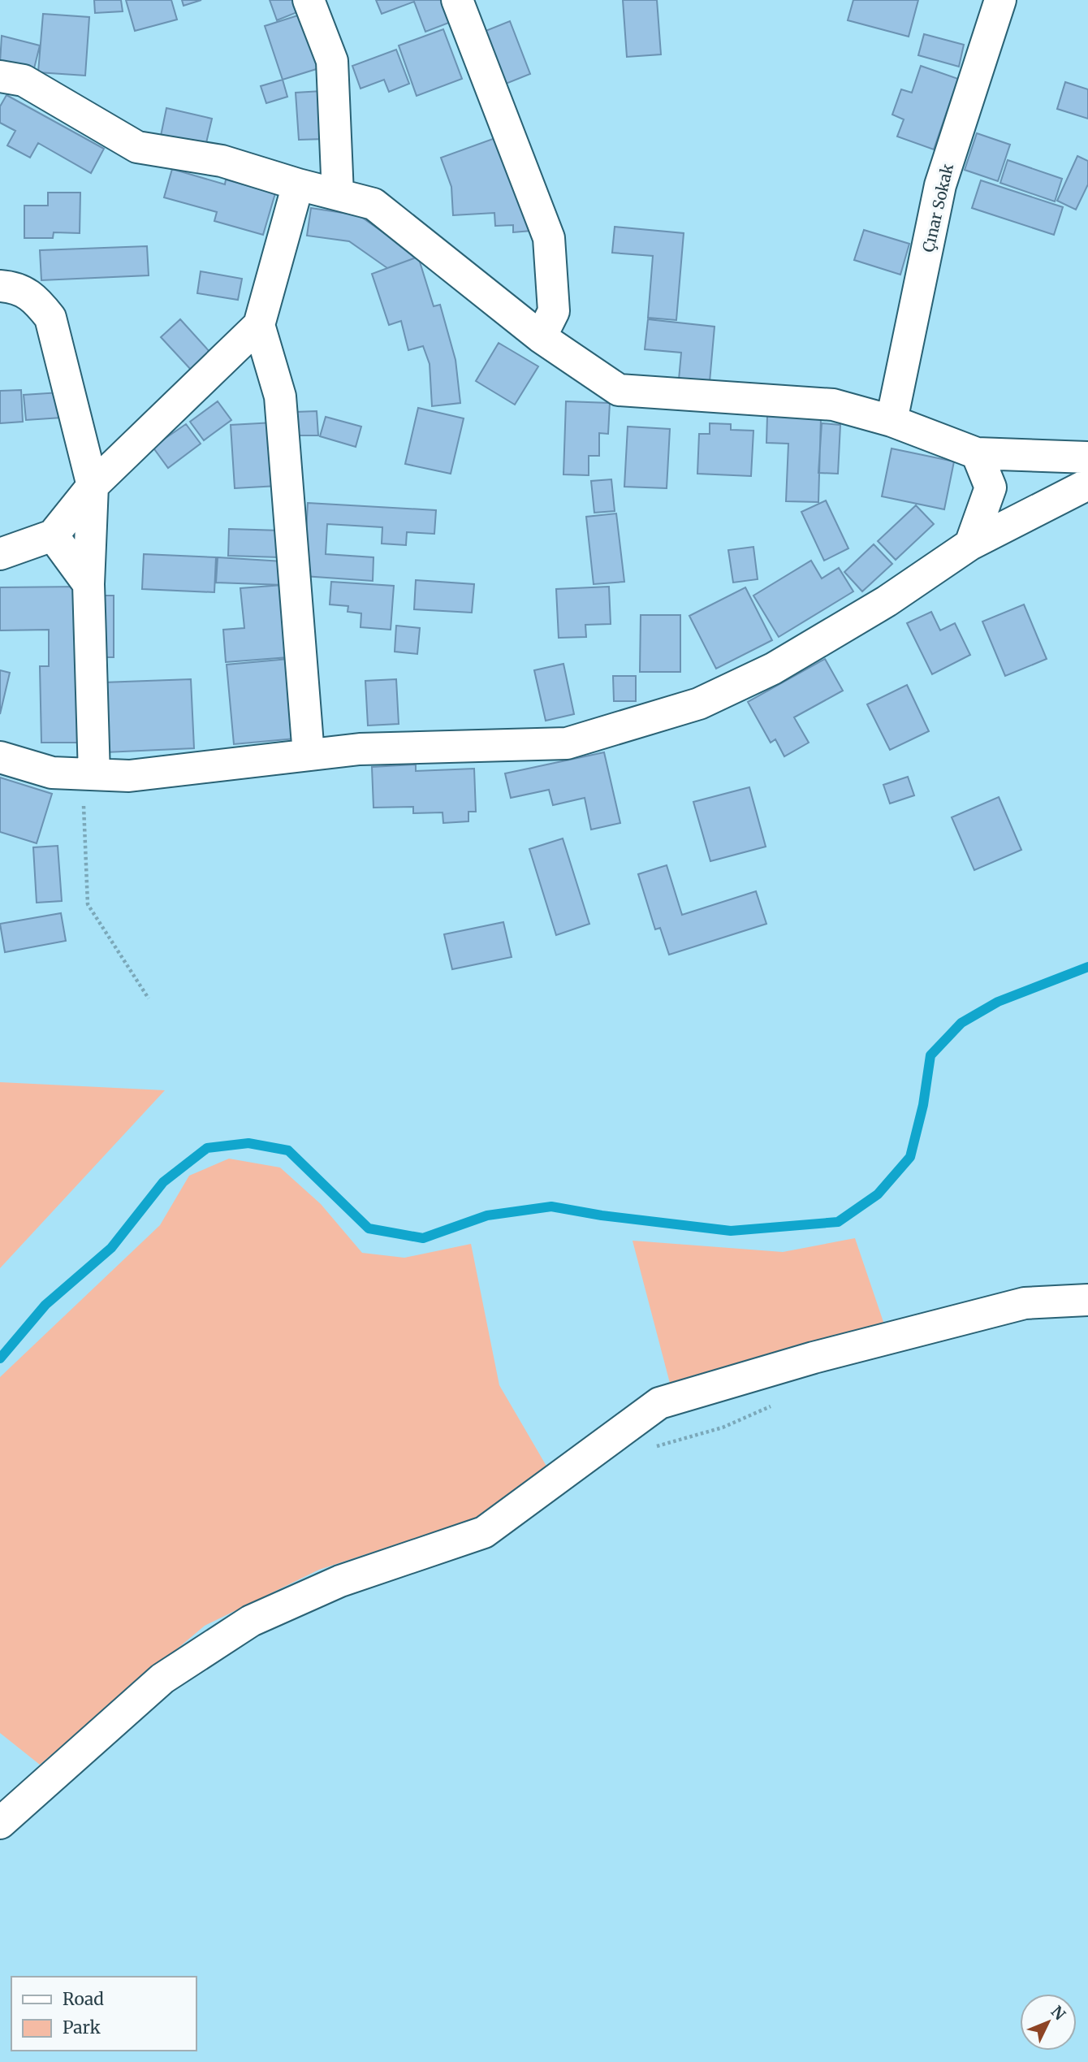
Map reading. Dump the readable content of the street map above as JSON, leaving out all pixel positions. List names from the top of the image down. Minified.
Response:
{"streets":{"street":["Çınar Sokak"]},"legend":["Road","Park"],"north":"top right"}
